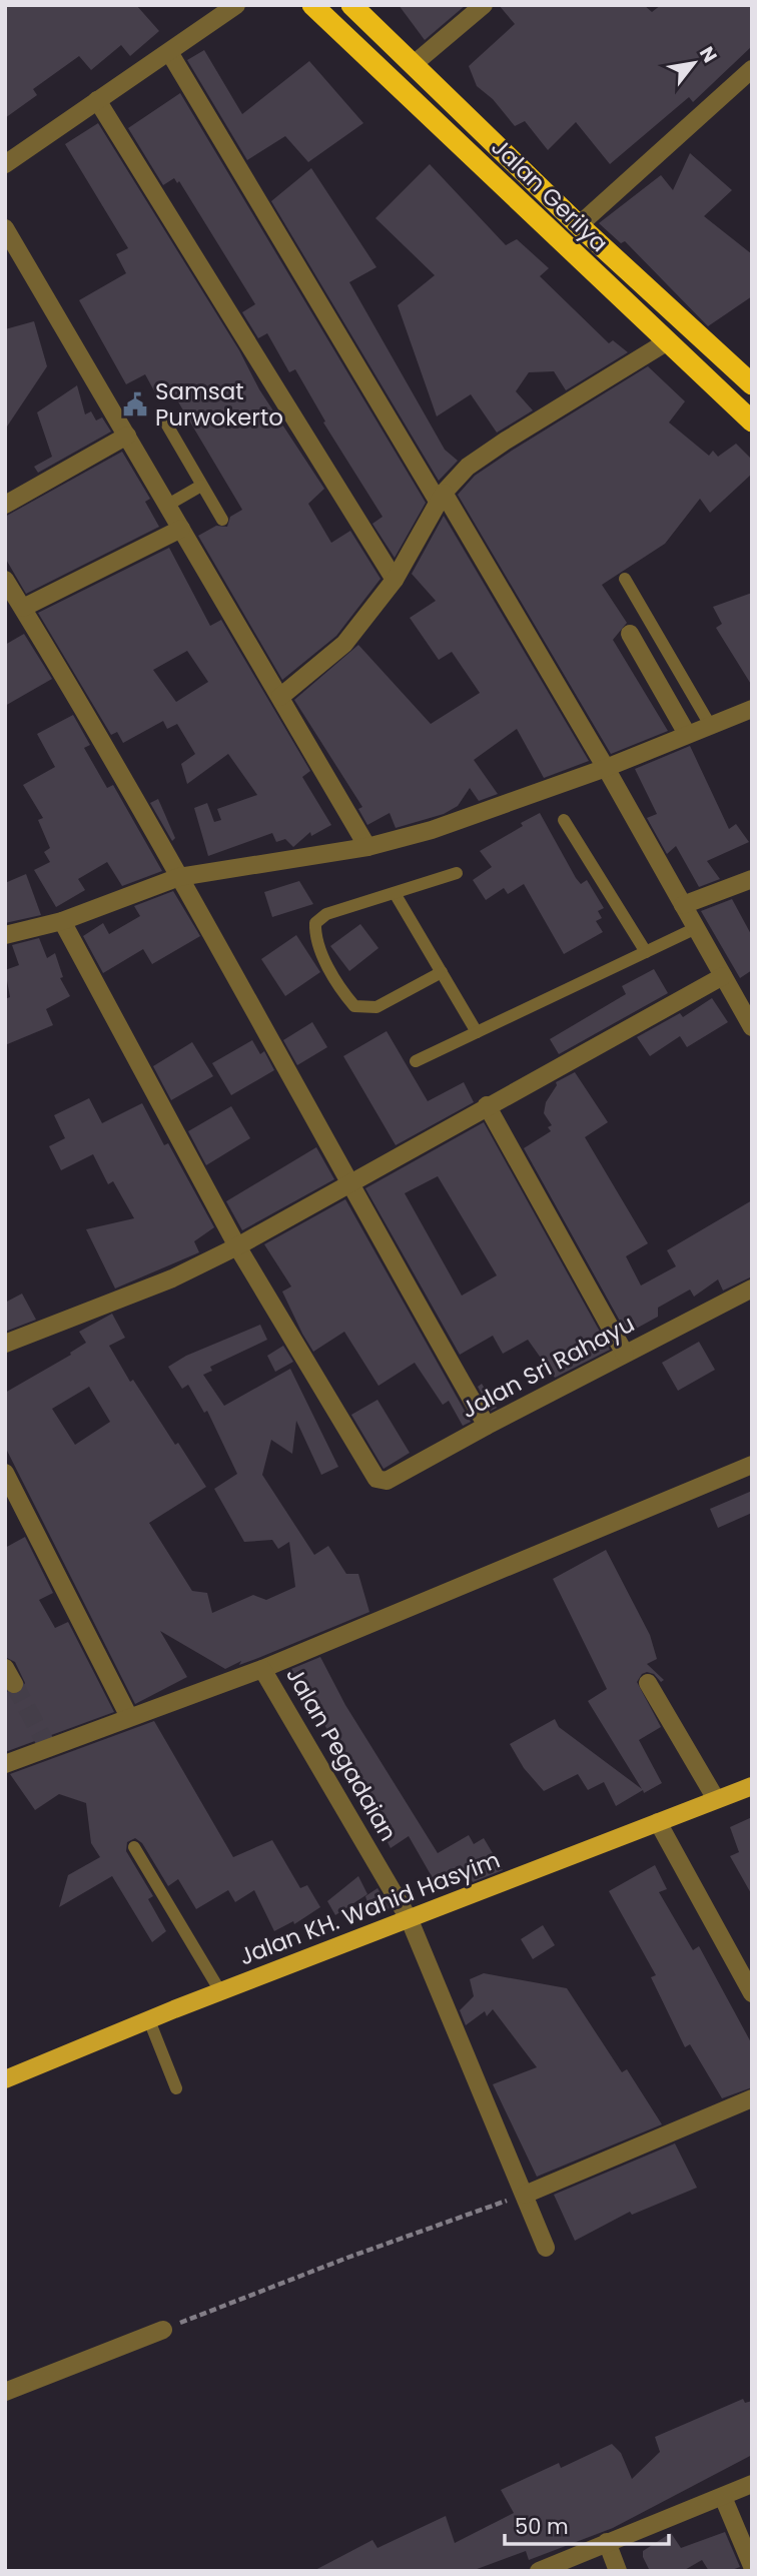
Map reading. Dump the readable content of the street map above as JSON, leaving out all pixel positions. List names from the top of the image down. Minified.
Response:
{"streets":{"highway":["Jalan Gerilya"],"main road":["Jalan KH. Wahid Hasyim"],"street":["Jalan Sri Rahayu","Jalan Pegadaian"]},"crossings":[["Jalan Pegadaian","Jalan KH. Wahid Hasyim"]],"places":{"public building":["Samsat Purwokerto"]},"scale_bar":"50 m","north":"top right"}
